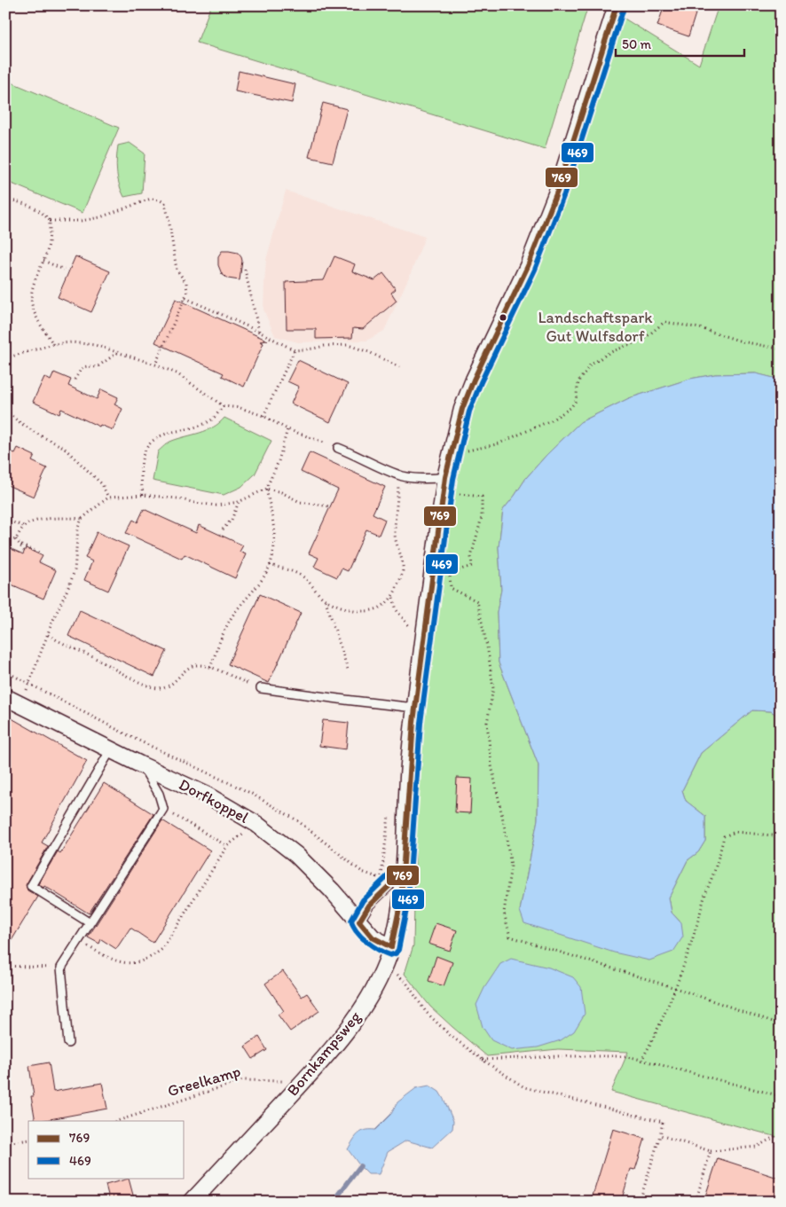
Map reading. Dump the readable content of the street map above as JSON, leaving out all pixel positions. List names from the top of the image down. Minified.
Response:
{"streets":{"street":["Dorfkoppel","Bornkampsweg"],"path":["Greelkamp"]},"crossings":[["Dorfkoppel","Bornkampsweg"],["Bornkampsweg","Greelkamp"]],"parks":["Landschaftspark Gut Wulfsdorf"],"lines":["transit line 769","transit line 469"],"legend":["769","469"],"scale_bar":"50 m"}
